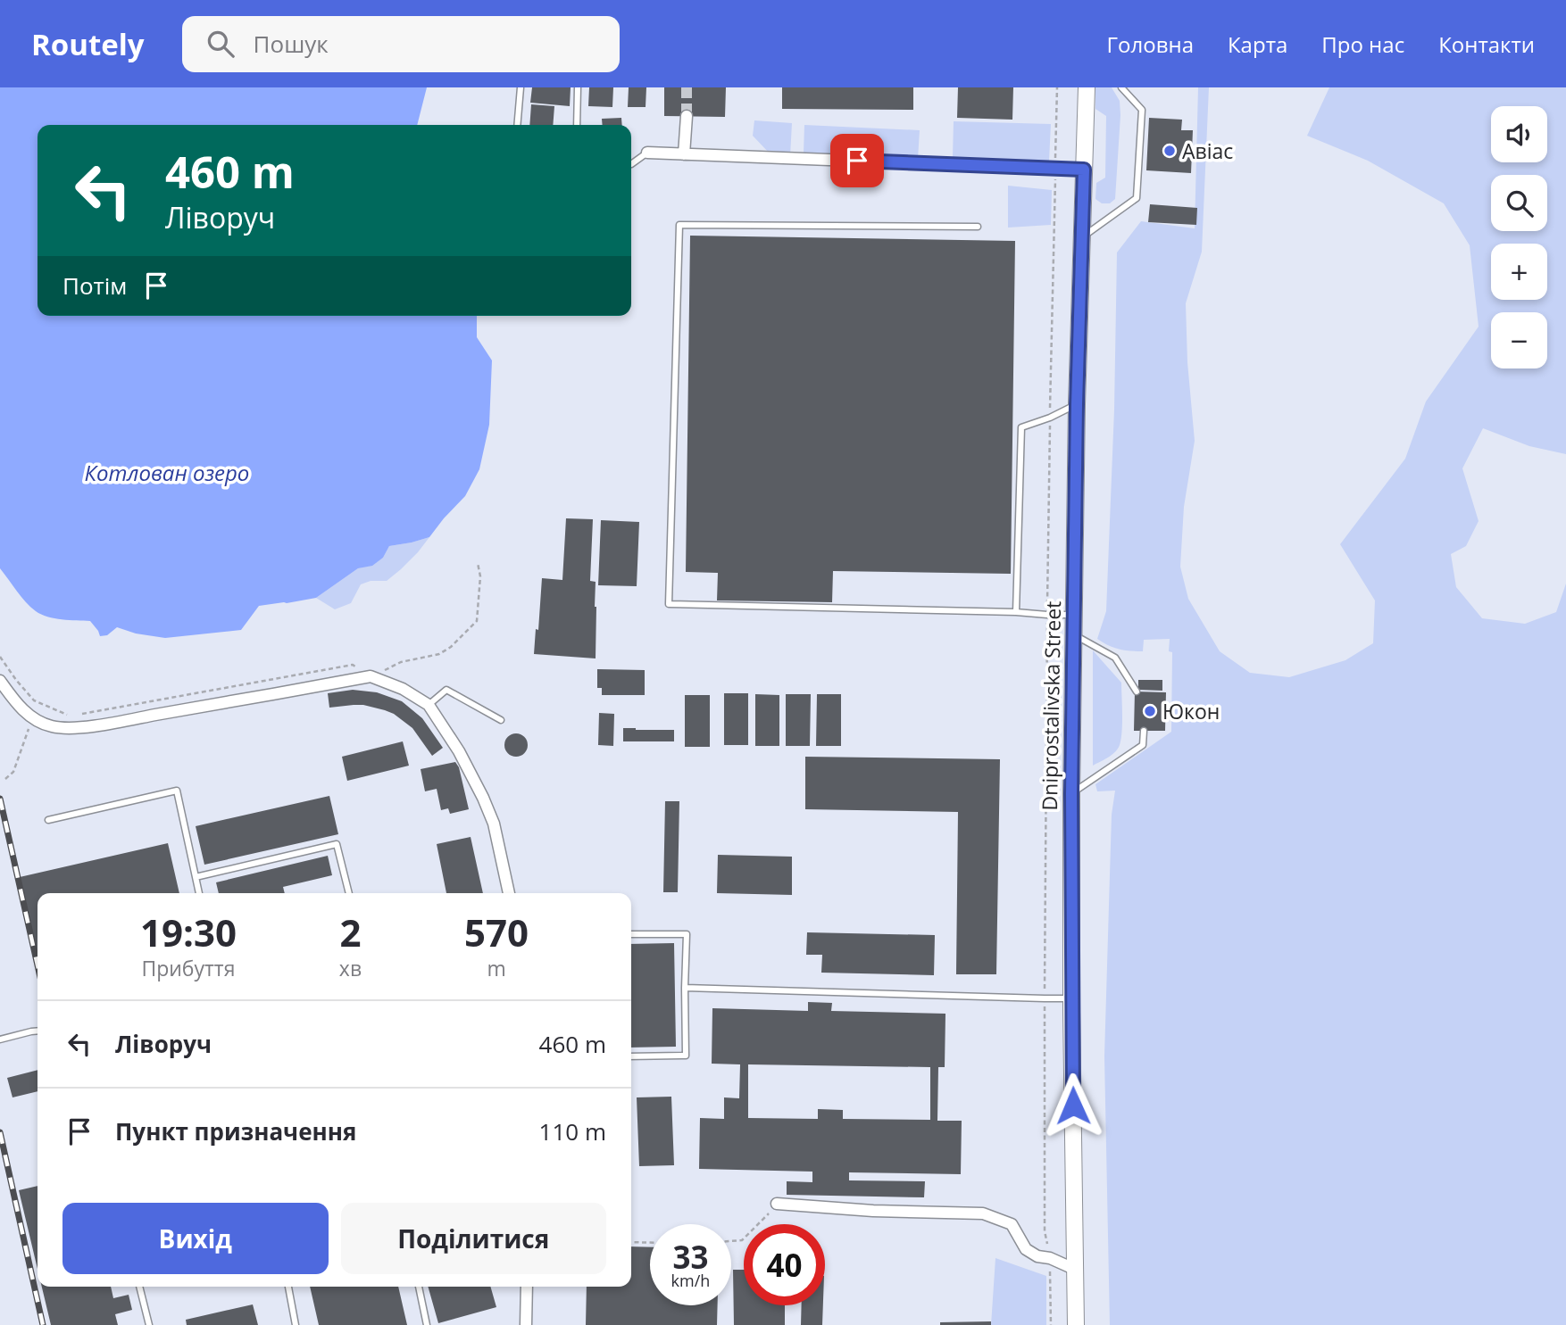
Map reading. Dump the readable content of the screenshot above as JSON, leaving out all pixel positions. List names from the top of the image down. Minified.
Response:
{"streets":{"street":["Dniprostalivska Street"]},"water":["Котлован озеро"],"places":["Авіас","Юкон"],"page":{"header":"Routely","search":"Пошук","nav":["Головна","Карта","Про нас","Контакти"],"map_buttons":["+","−"],"turn":["460 m","Ліворуч"],"then":"Потім","eta":["19:30","Прибуття","2","хв","570","m"],"list":[{"name":"Ліворуч","value":"460 m"},{"name":"Пункт призначення","value":"110 m"}],"buttons":["Вихід","Поділитися"],"speed":"33 km/h","limit":"40"}}
